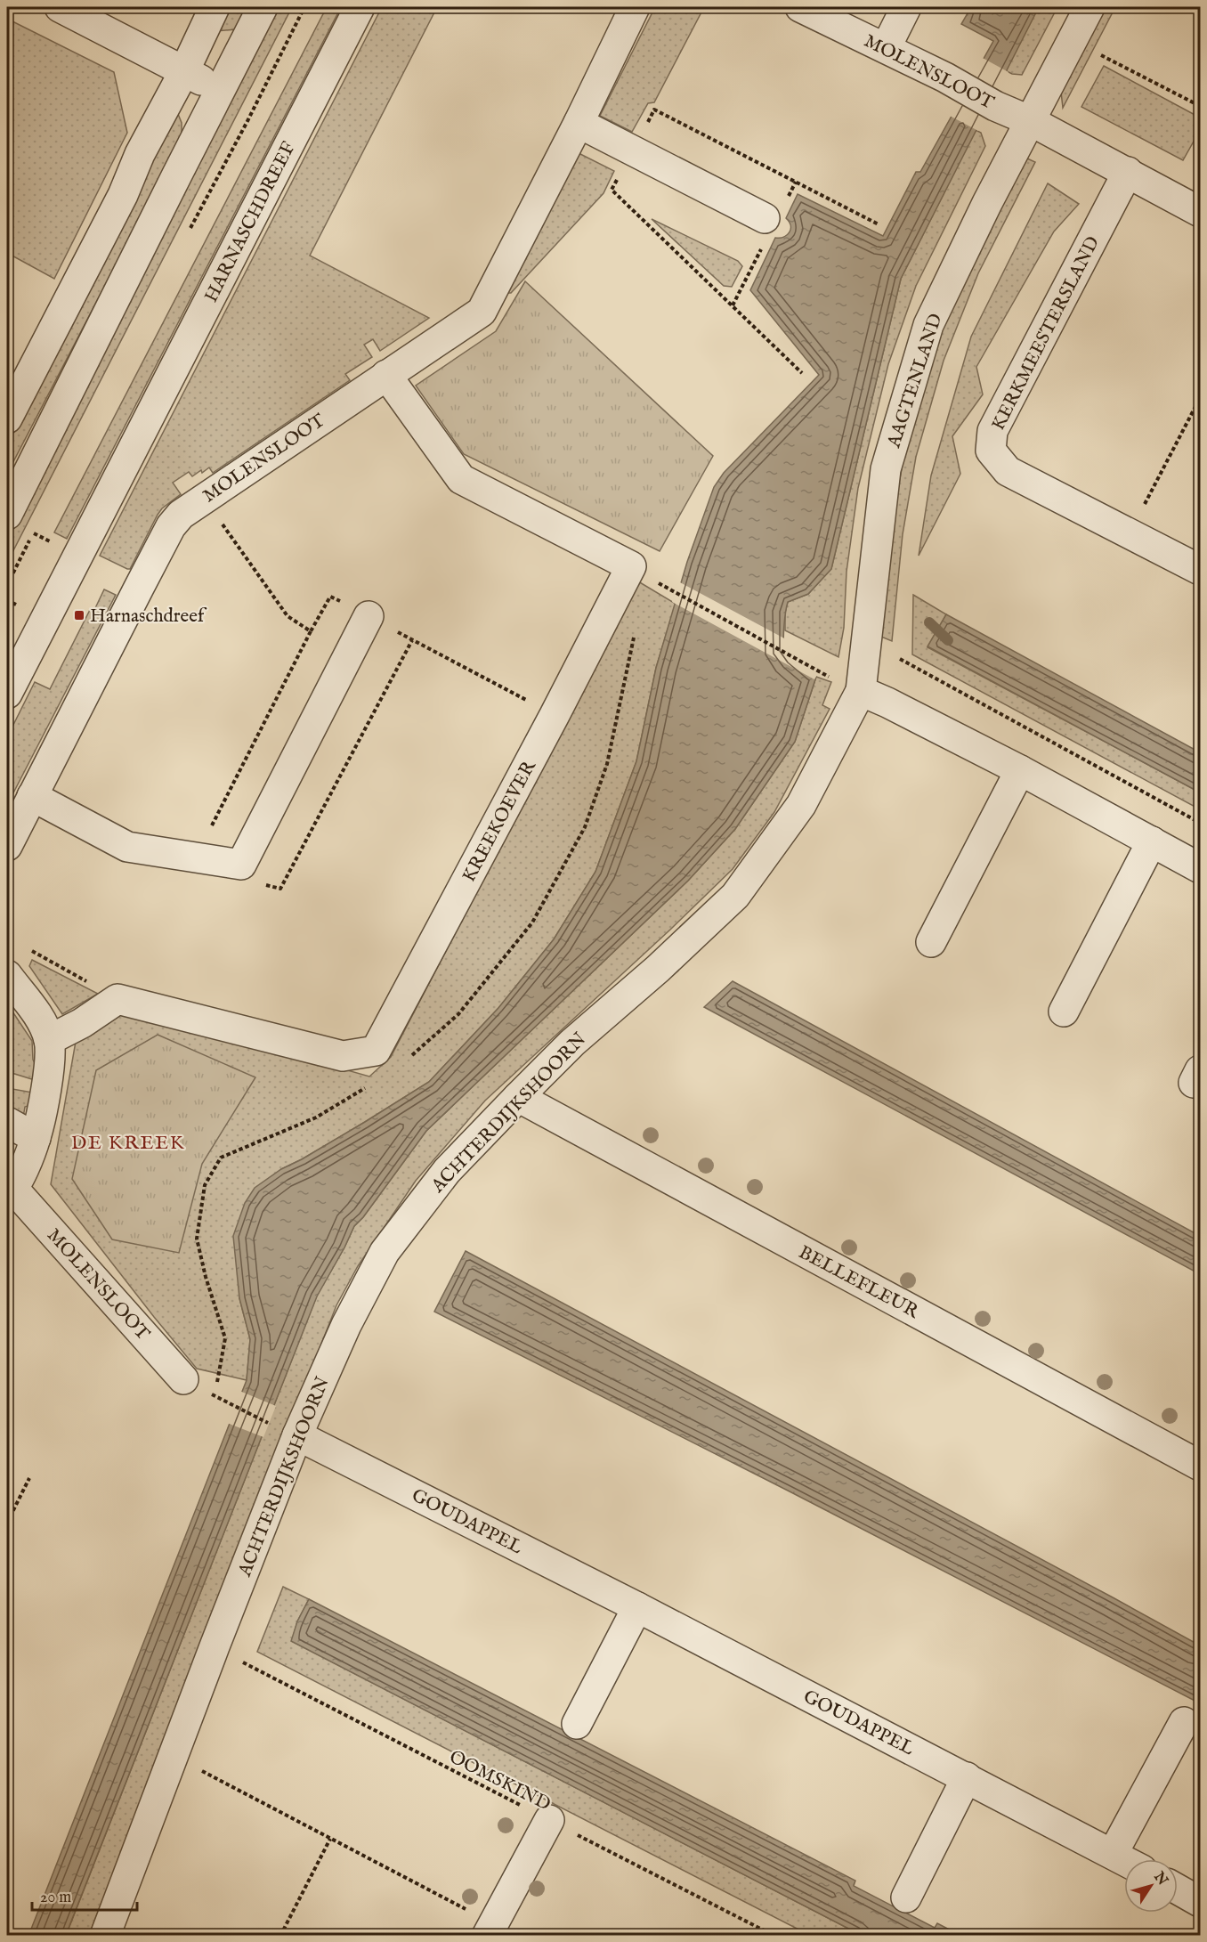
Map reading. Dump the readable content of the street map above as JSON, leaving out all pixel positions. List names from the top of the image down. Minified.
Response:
{"streets":{"street":["MOLENSLOOT","HARNASCHDREEF","KERKMEESTERSLAND","AAGTENLAND","KREEKOEVER","ACHTERDIJKSHOORN","BELLEFLEUR","GOUDAPPEL"],"path":["OOMSKIND"]},"crossings":[["MOLENSLOOT","KERKMEESTERSLAND"],["MOLENSLOOT","AAGTENLAND"],["MOLENSLOOT","KREEKOEVER"],["AAGTENLAND","ACHTERDIJKSHOORN"],["ACHTERDIJKSHOORN","BELLEFLEUR"],["ACHTERDIJKSHOORN","GOUDAPPEL"],["ACHTERDIJKSHOORN","OOMSKIND"]],"districts":["DE KREEK"],"places":{"transit":["Harnaschdreef"]},"scale_bar":"20 m","north":"top right"}
